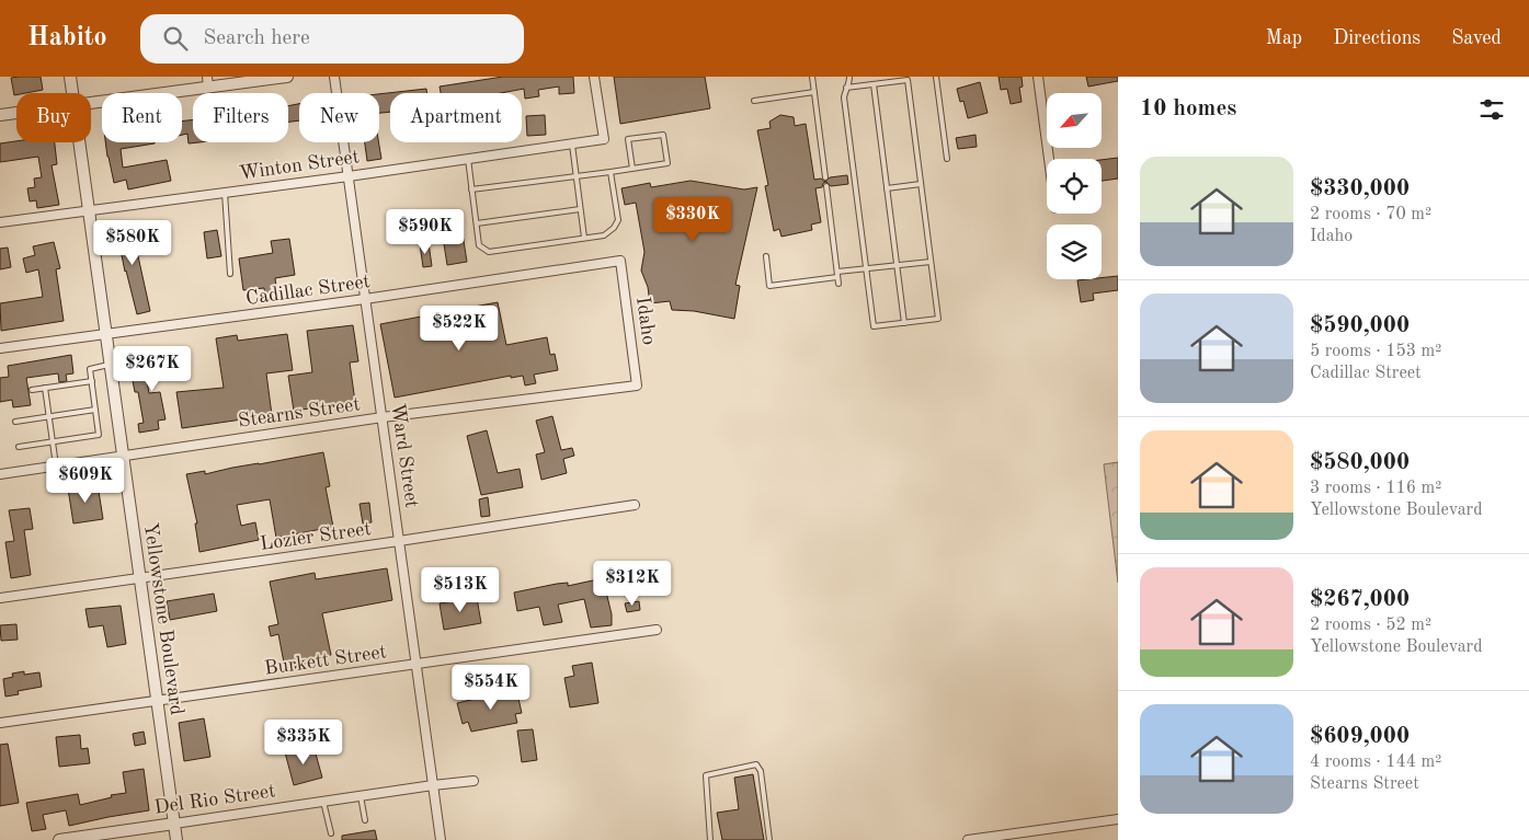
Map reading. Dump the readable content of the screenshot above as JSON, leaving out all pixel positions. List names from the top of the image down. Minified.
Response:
{"streets":{"street":["Winton Street","Cadillac Street","Idaho","Stearns Street","Ward Street","Lozier Street","Yellowstone Boulevard","Burkett Street","Del Rio Street"]},"crossings":[["Winton Street","Ward Street"],["Winton Street","Yellowstone Boulevard"],["Cadillac Street","Idaho"],["Cadillac Street","Ward Street"],["Cadillac Street","Yellowstone Boulevard"],["Idaho","Stearns Street"],["Stearns Street","Ward Street"],["Stearns Street","Yellowstone Boulevard"],["Ward Street","Lozier Street"],["Ward Street","Burkett Street"],["Ward Street","Del Rio Street"],["Lozier Street","Yellowstone Boulevard"],["Yellowstone Boulevard","Burkett Street"],["Yellowstone Boulevard","Del Rio Street"]],"north":"bottom left","page":{"header":"Habito","search":"Search here","nav":["Map","Directions","Saved"],"heading":"10 homes","chip":["Buy","Rent","Filters","New","Apartment"],"list":[{"name":"$330,000","note":"2 rooms · 70 m² · Idaho"},{"name":"$590,000","note":"5 rooms · 153 m² · Cadillac Street"},{"name":"$580,000","note":"3 rooms · 116 m² · Yellowstone Boulevard"},{"name":"$267,000","note":"2 rooms · 52 m² · Yellowstone Boulevard"},{"name":"$609,000","note":"4 rooms · 144 m² · Stearns Street"}],"price":["$330K","$590K","$580K","$522K","$267K","$609K","$312K","$513K","$554K","$335K"]}}
